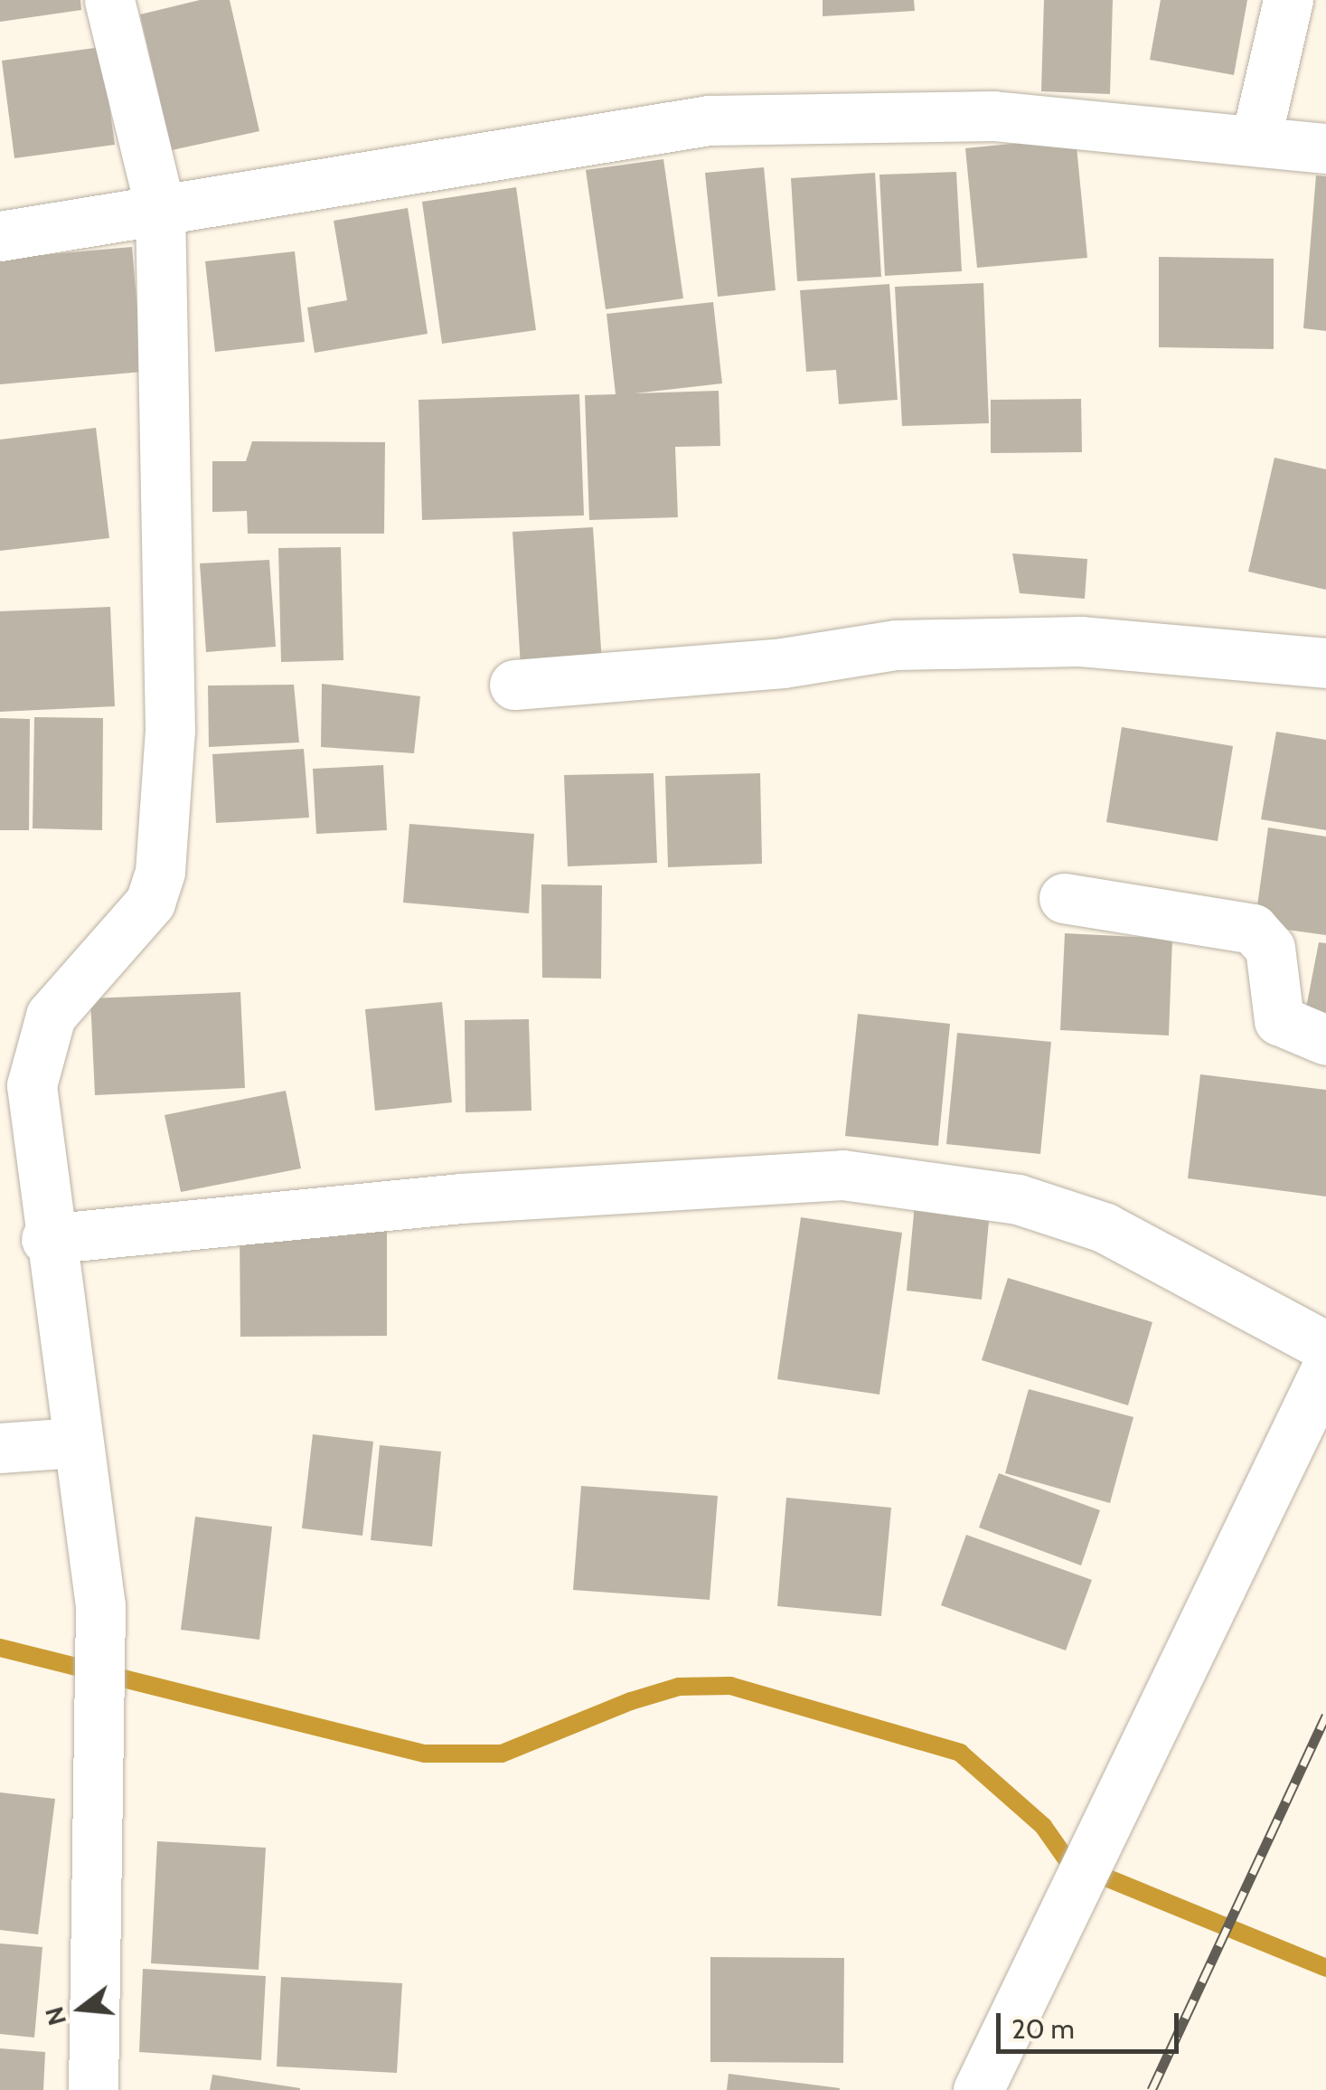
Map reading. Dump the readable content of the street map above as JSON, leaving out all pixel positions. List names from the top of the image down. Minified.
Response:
{"scale_bar":"20 m","north":"left"}
